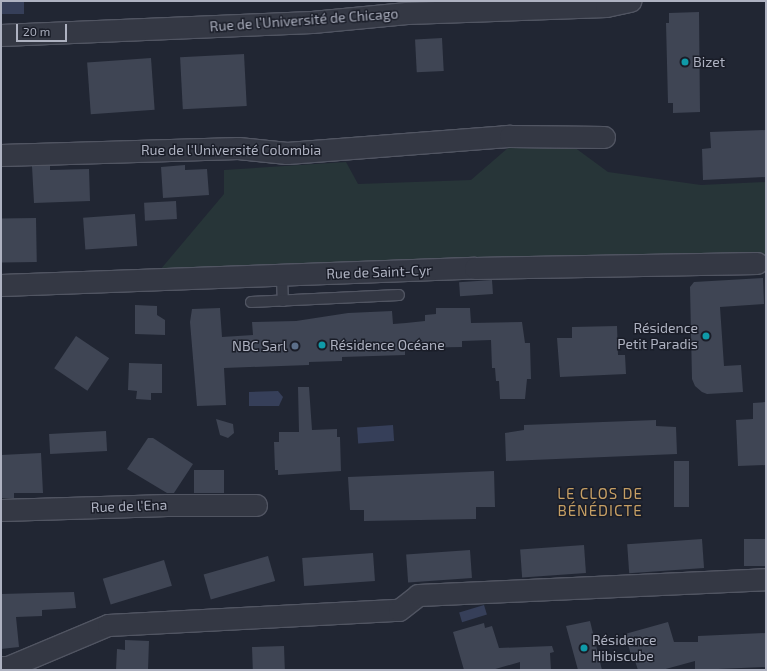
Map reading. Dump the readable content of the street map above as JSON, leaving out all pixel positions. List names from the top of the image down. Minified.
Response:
{"streets":{"street":["Rue de l’Université de Chicago","Rue de l'Université Colombia","Rue de Saint-Cyr","Rue de l'Ena"]},"districts":["LE CLOS DE BÉNÉDICTE"],"places":["Bizet","Résidence Petit Paradis","Résidence Océane","NBC Sarl","Résidence Hibiscube"],"scale_bar":"20 m"}
